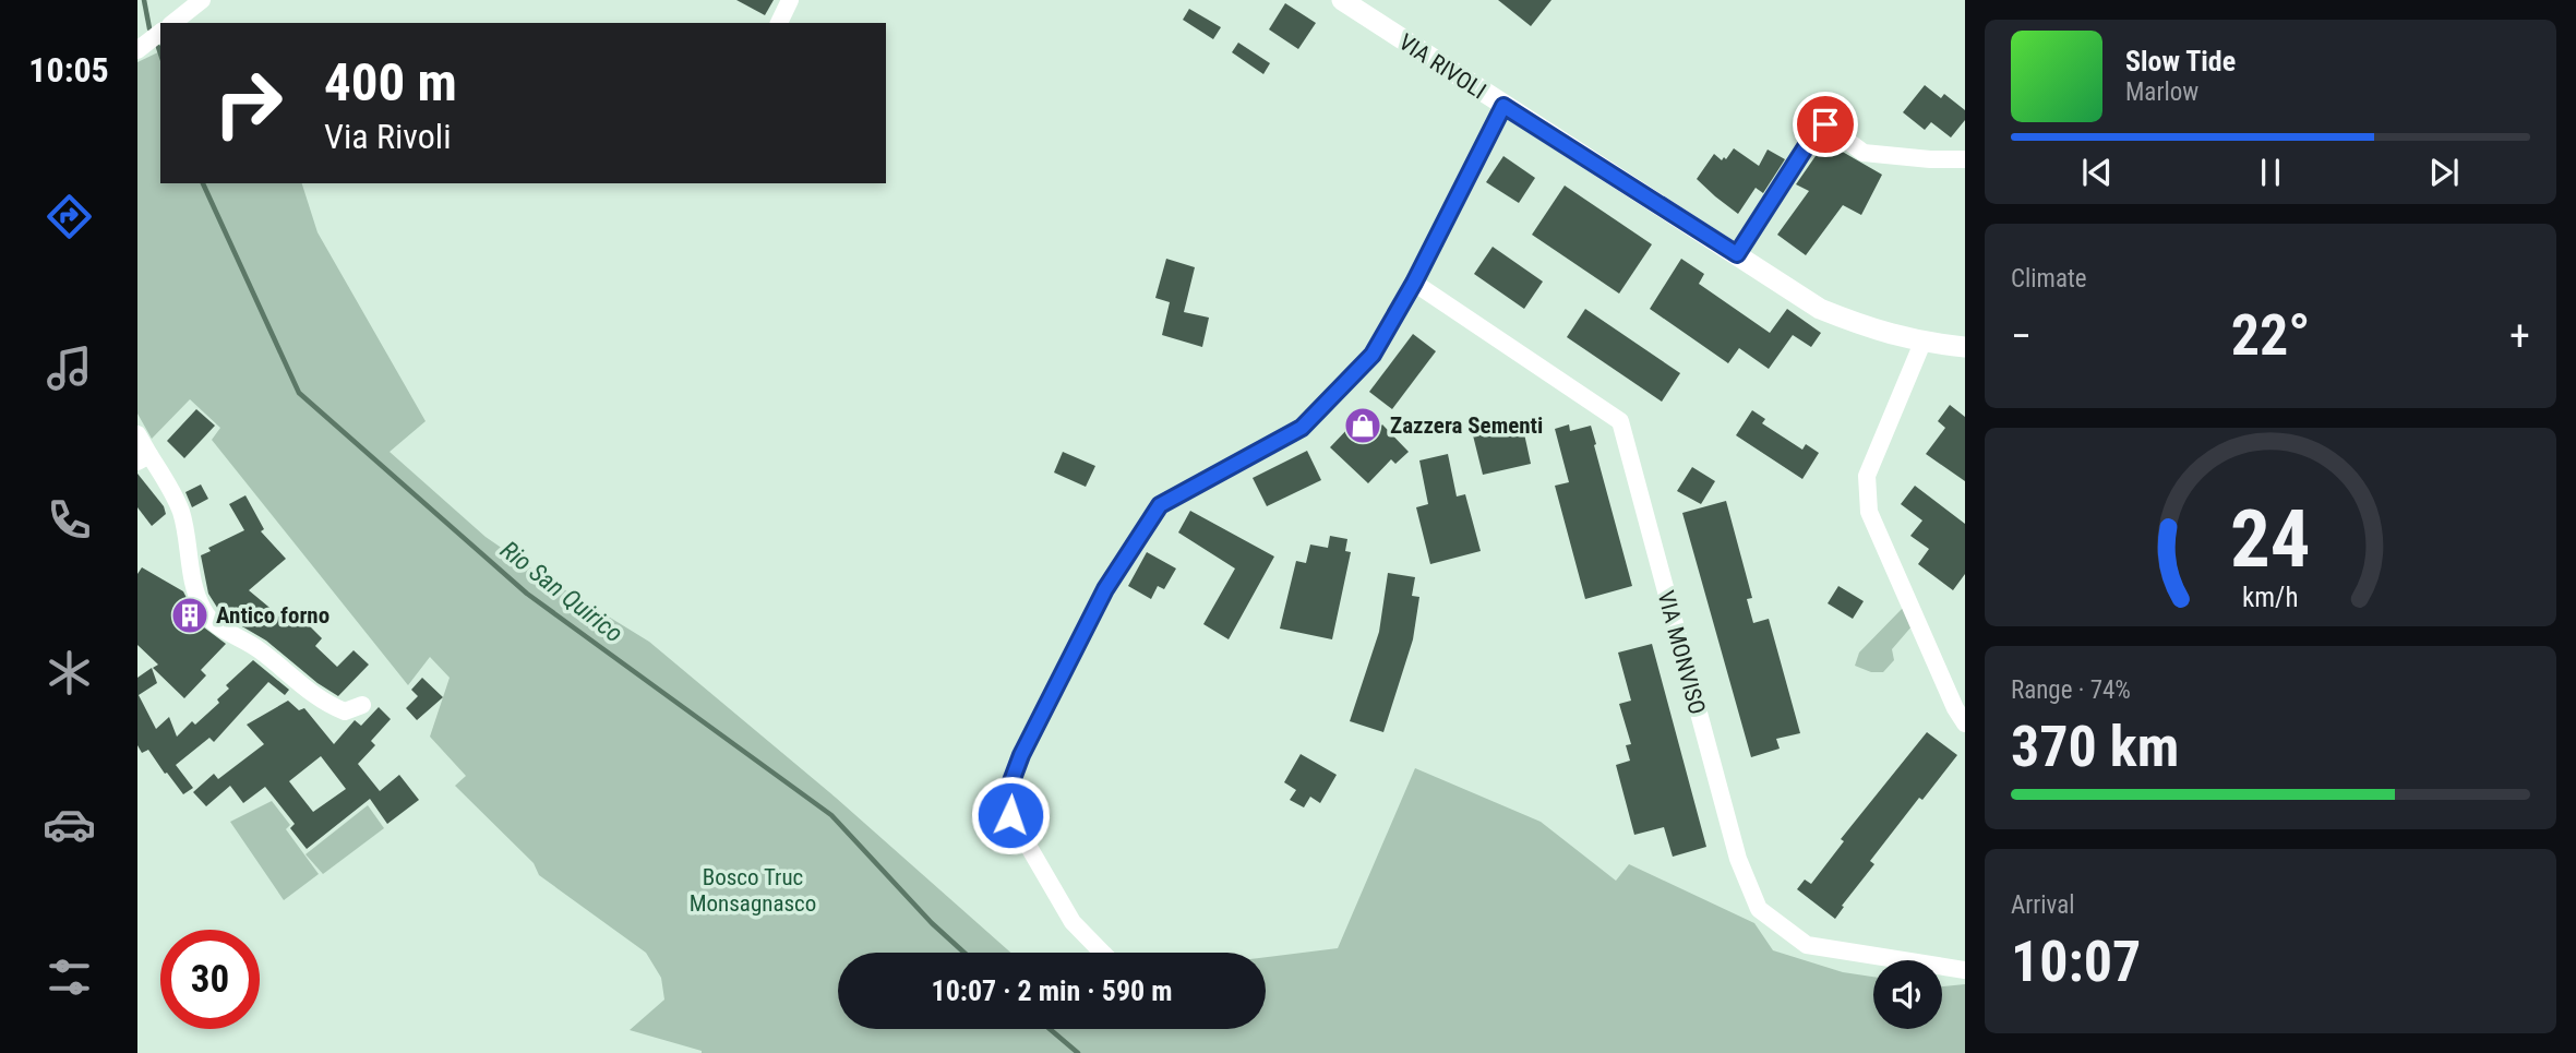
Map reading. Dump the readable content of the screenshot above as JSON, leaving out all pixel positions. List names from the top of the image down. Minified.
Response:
{"streets":{"street":["VIA RIVOLI","VIA MONVISO"]},"water":["Rio San Quirico"],"parks":["Bosco Truc Monsagnasco"],"places":{"shop":["Zazzera Sementi"],"building":["Antico forno"]},"page":{"tabs":"10:05","turn":["400 m","Via Rivoli"],"song":["Slow Tide","Marlow"],"tile":["Climate",["Range · 74%","370 km"],["Arrival","10:07"]],"heat":["−","22°","+"],"limit":"30","trip":"10:07 · 2 min · 590 m","gauge":["24","km/h"]}}
